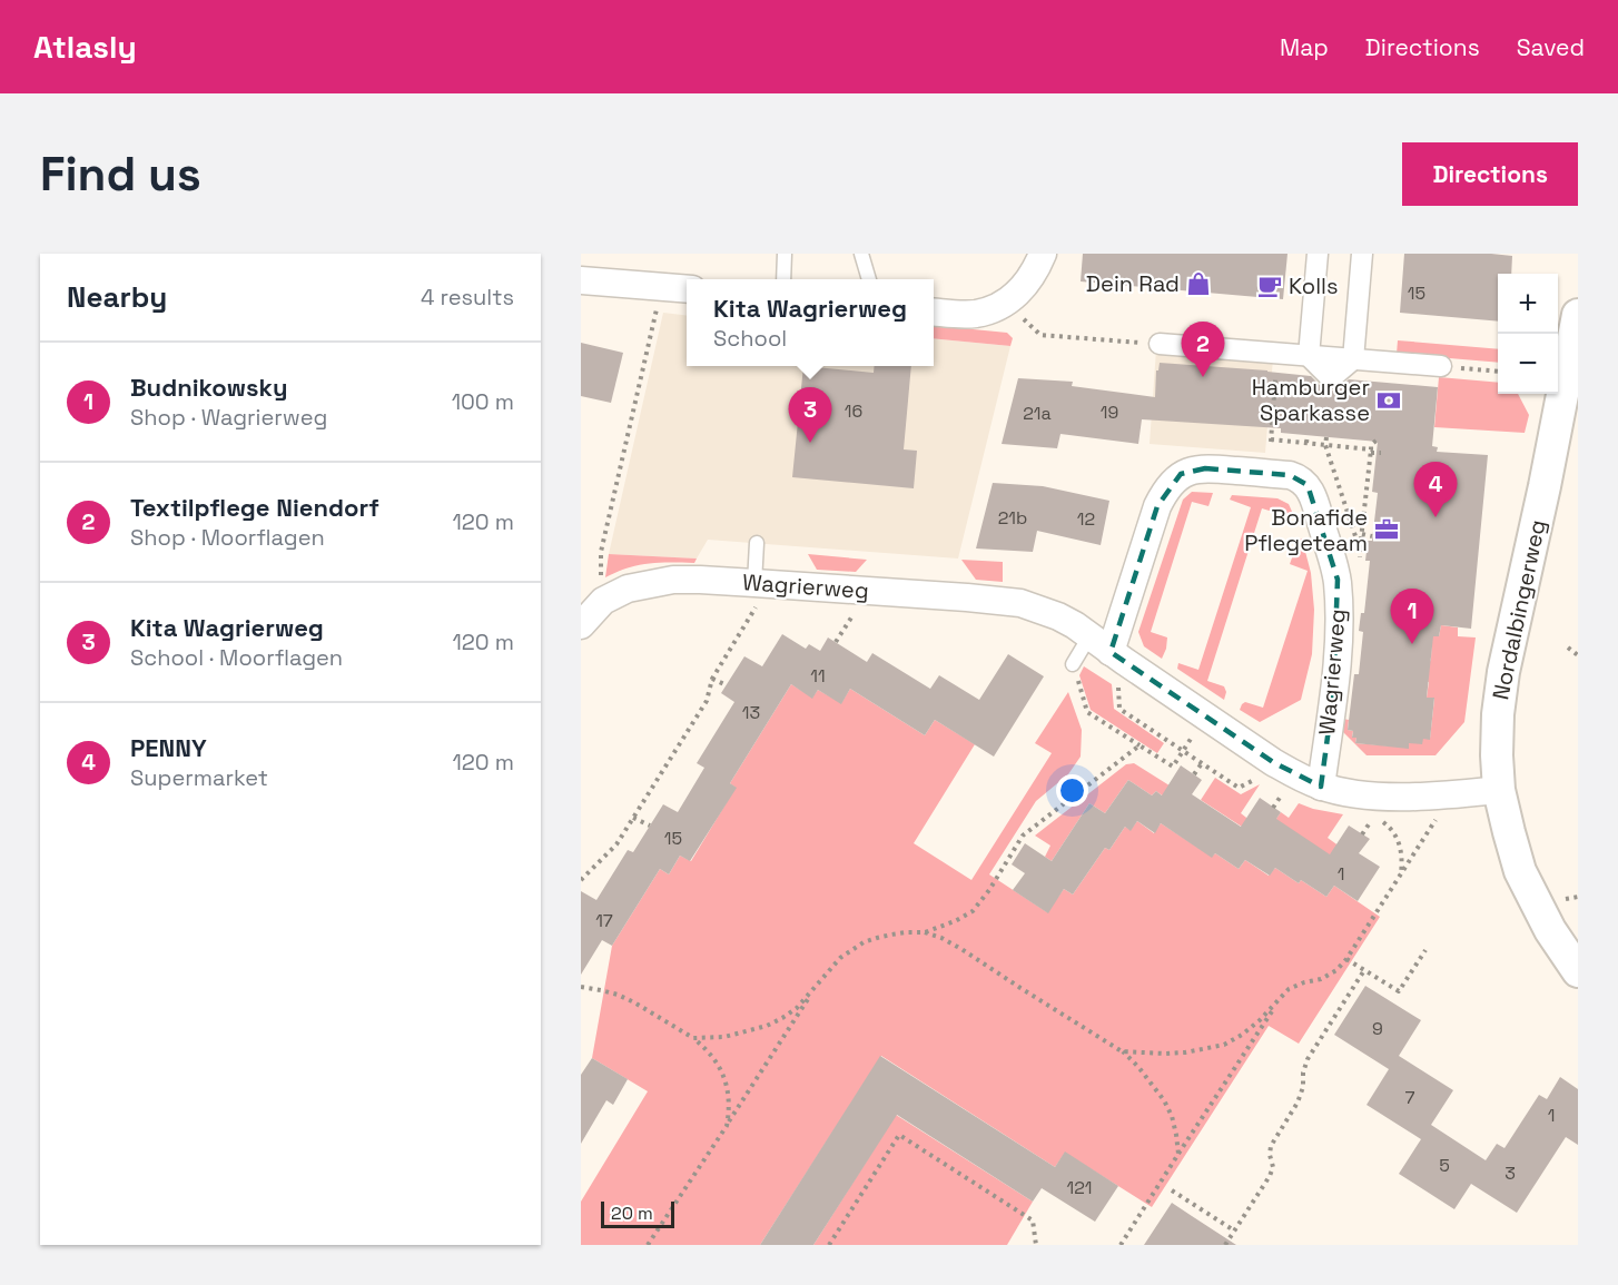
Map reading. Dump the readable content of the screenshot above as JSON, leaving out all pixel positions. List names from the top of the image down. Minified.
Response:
{"streets":{"street":["Wagrierweg","Nordalbingerweg"]},"crossings":[["Wagrierweg","Nordalbingerweg"]],"places":{"shop":["Dein Rad"],"cafe":["Kolls"],"bank":["Hamburger Sparkasse"],"office":["Bonafide Pflegeteam"]},"house_numbers":["15","16","19","21a","21b","12","11","13","15","1","17","9","7","1","5","3","121"],"scale_bar":"20 m","page":{"header":"Atlasly","nav":["Map","Directions","Saved"],"buttons":"Directions","title":"Find us","heading":["Nearby","4 results"],"map_buttons":["+","−"],"popup":["Kita Wagrierweg","School"],"pins":["2","3","4","1"],"list":[{"mark":"1","name":"Budnikowsky","note":"Shop · Wagrierweg","value":"100 m"},{"mark":"2","name":"Textilpflege Niendorf","note":"Shop · Moorflagen","value":"120 m"},{"mark":"3","name":"Kita Wagrierweg","note":"School · Moorflagen","value":"120 m"},{"mark":"4","name":"PENNY","note":"Supermarket","value":"120 m"}],"scale":"20 m"}}
